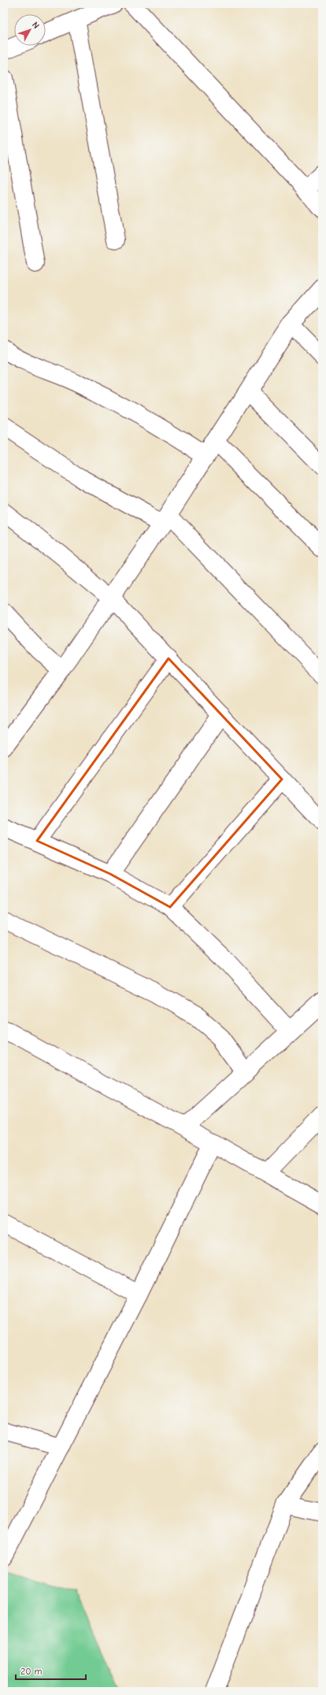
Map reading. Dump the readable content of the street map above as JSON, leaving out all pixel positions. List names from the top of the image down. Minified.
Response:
{"scale_bar":"20 m","north":"top right"}
